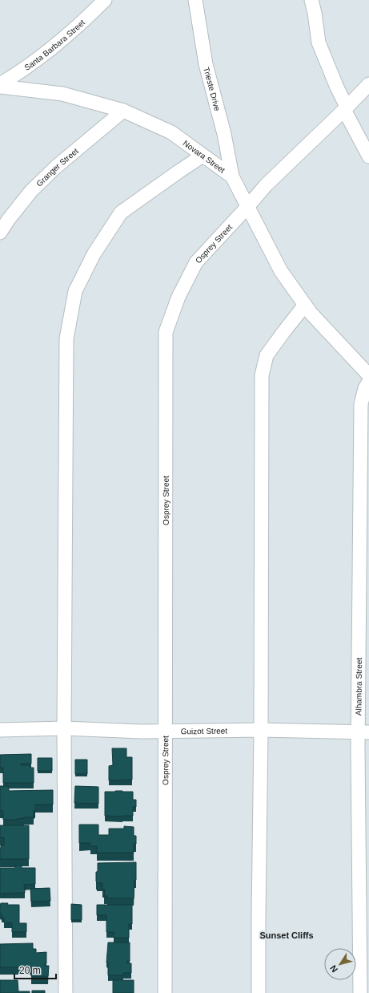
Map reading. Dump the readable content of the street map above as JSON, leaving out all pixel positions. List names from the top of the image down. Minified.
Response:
{"streets":{"street":["Santa Barbara Street","Trieste Drive","Novara Street","Granger Street","Osprey Street","Alhambra Street","Guizot Street"]},"crossings":[["Santa Barbara Street","Novara Street"],["Trieste Drive","Novara Street"],["Novara Street","Granger Street"],["Novara Street","Osprey Street"],["Osprey Street","Guizot Street"],["Alhambra Street","Guizot Street"]],"districts":["Sunset Cliffs"],"scale_bar":"20 m","north":"bottom left"}
